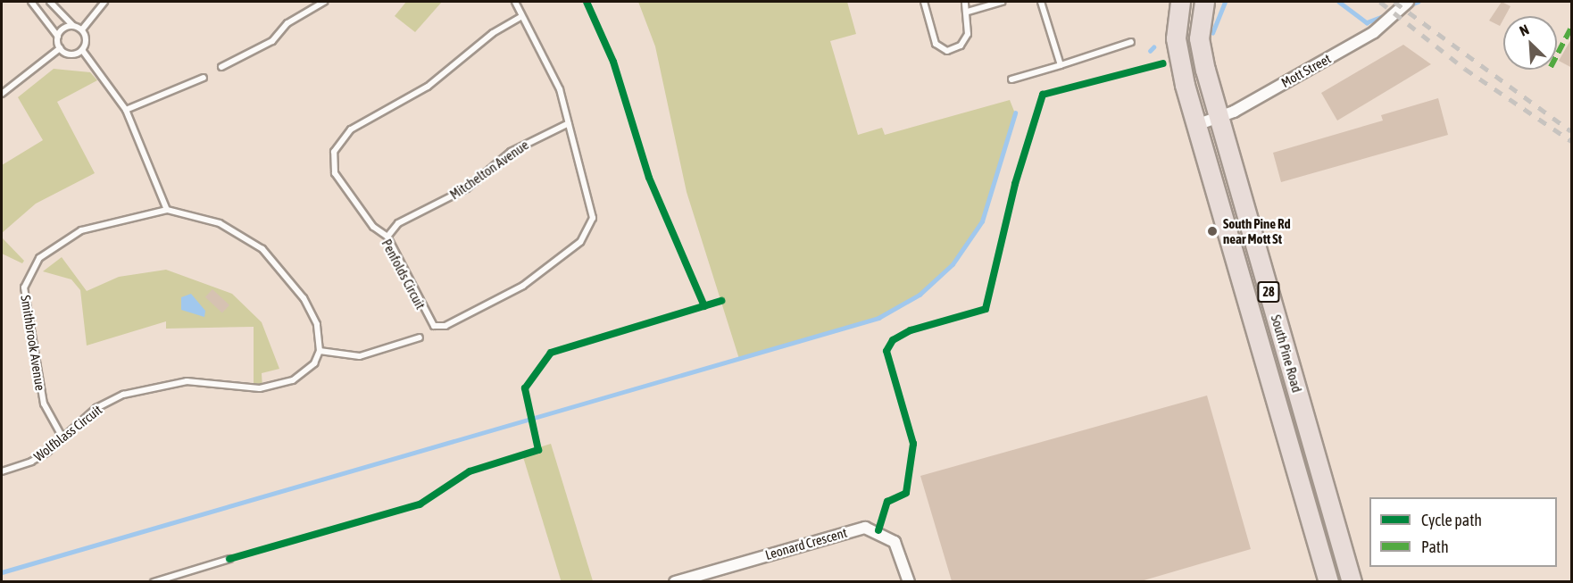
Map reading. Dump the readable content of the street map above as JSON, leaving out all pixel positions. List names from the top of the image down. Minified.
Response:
{"streets":{"highway":["28","South Pine Road"],"street":["Mott Street","Leonard Crescent"],"lane":["Mitchelton Avenue","Penfolds Circuit","Smithbrook Avenue","Wolfblass Circuit"]},"crossings":[["Mott Street","South Pine Road"],["Mitchelton Avenue","Penfolds Circuit"],["Smithbrook Avenue","Wolfblass Circuit"]],"places":["South Pine Rd near Mott St"],"legend":["Cycle path","Path"],"north":"top left"}
